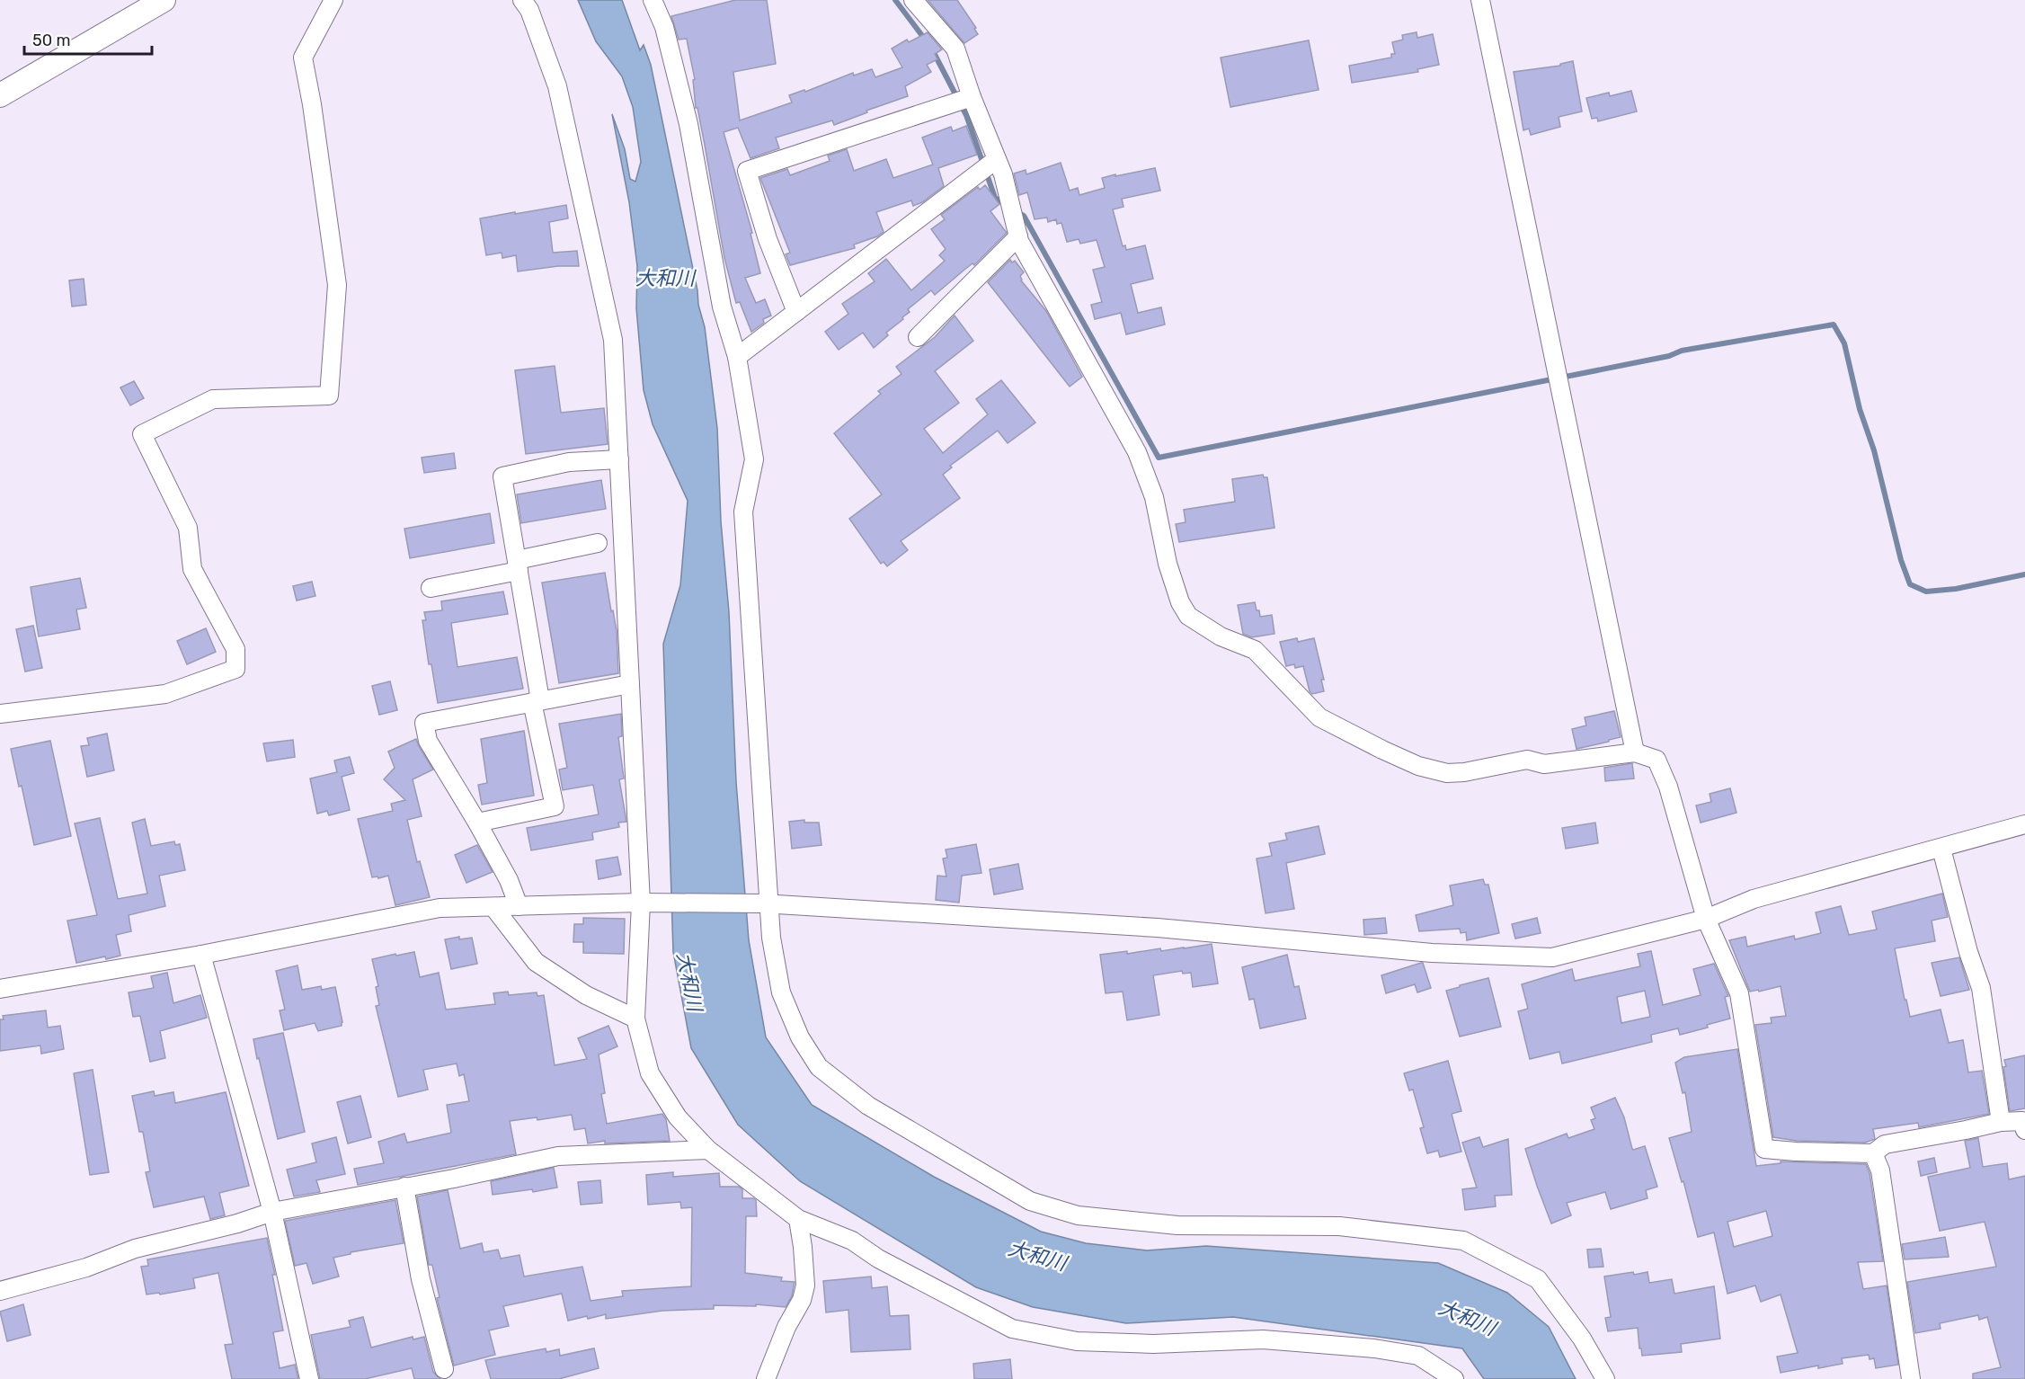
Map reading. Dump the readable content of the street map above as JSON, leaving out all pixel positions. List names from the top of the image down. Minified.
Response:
{"water":["大和川"],"scale_bar":"50 m"}
